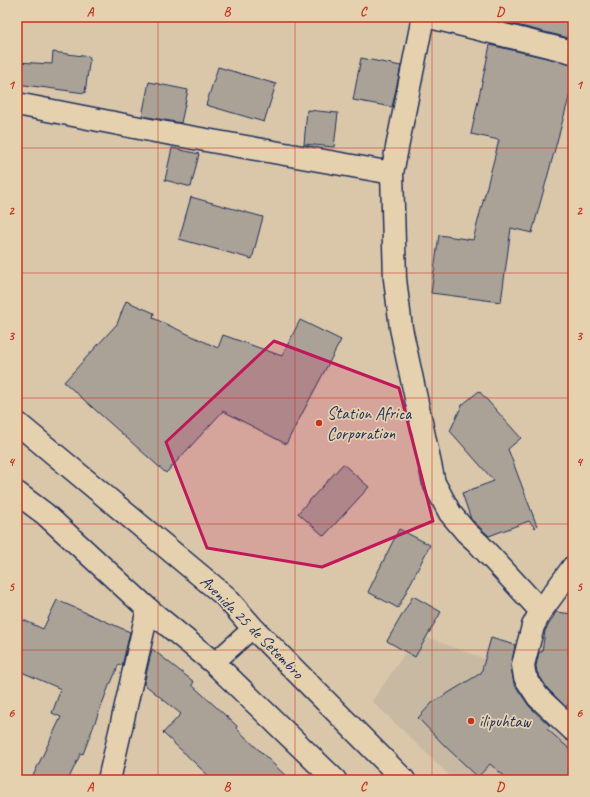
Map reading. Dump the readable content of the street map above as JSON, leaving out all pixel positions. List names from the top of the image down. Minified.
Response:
{"streets":{"main road":["Avenida 25 de Setembro"]},"places":["Station Africa Corporation","ilipuhtaw"],"grid":{"columns":["A","B","C","D"],"rows":["1","2","3","4","5","6"]}}
